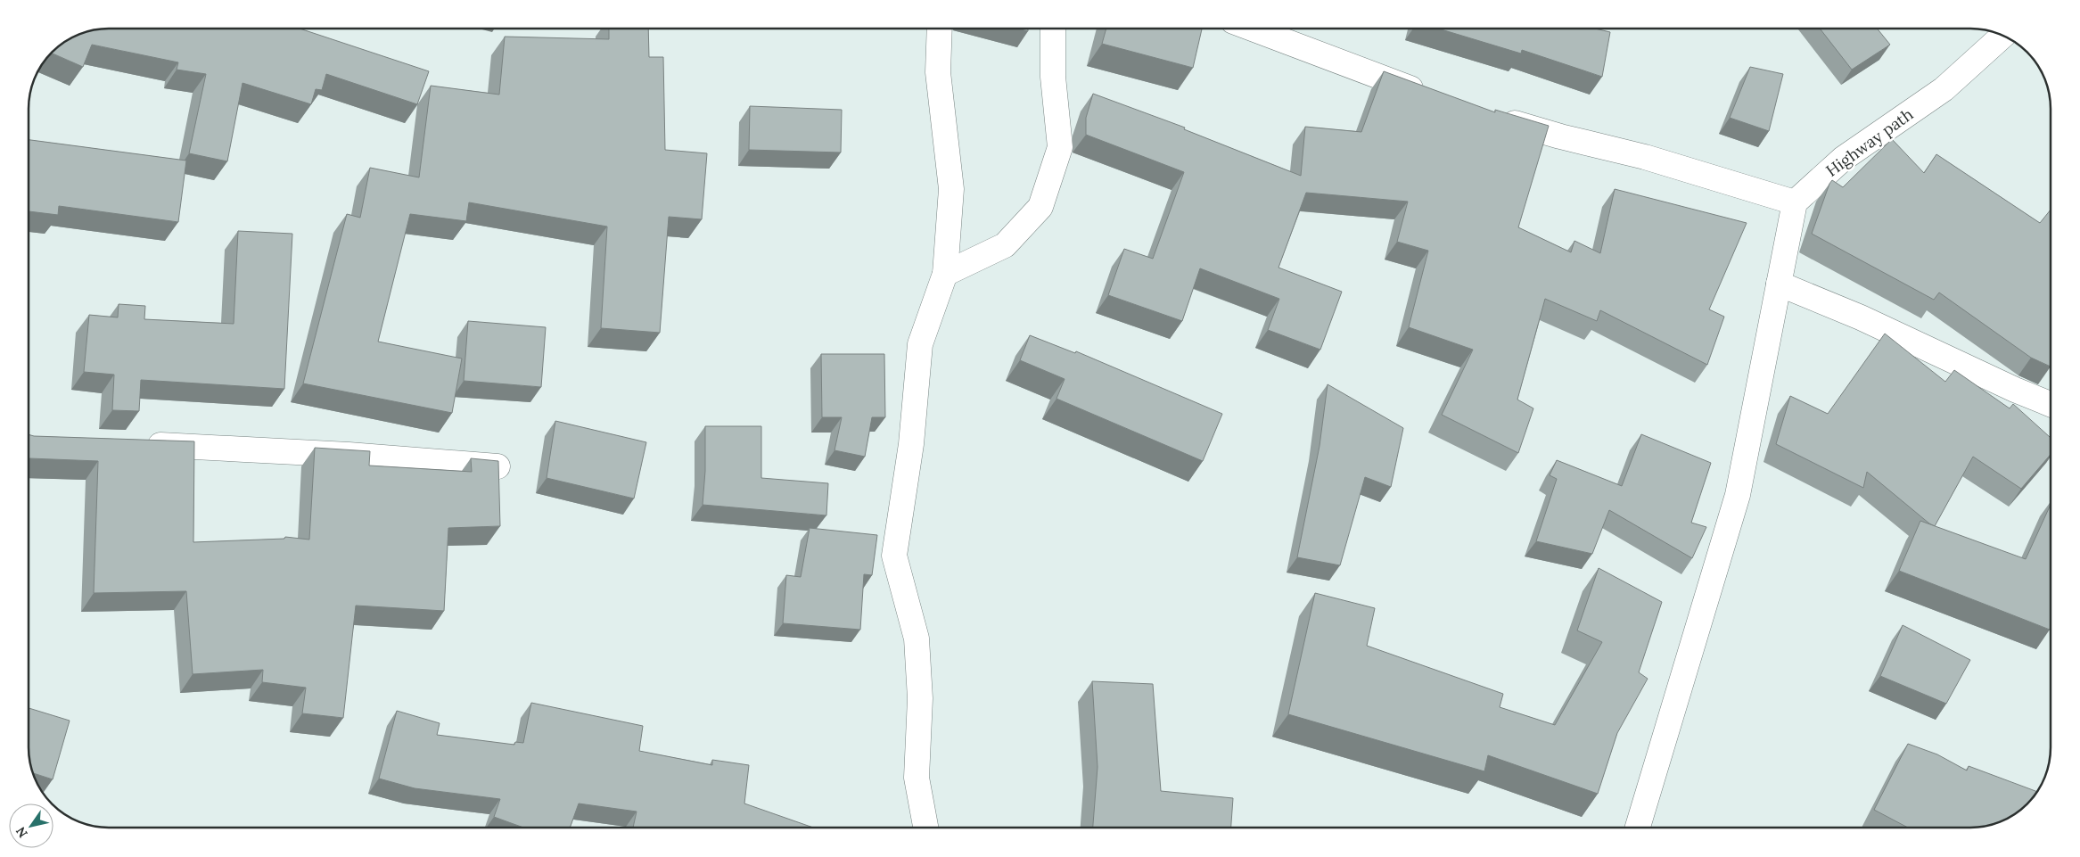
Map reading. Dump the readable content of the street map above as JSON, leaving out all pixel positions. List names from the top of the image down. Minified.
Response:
{"streets":{"street":["Highway path"]},"north":"bottom left"}
